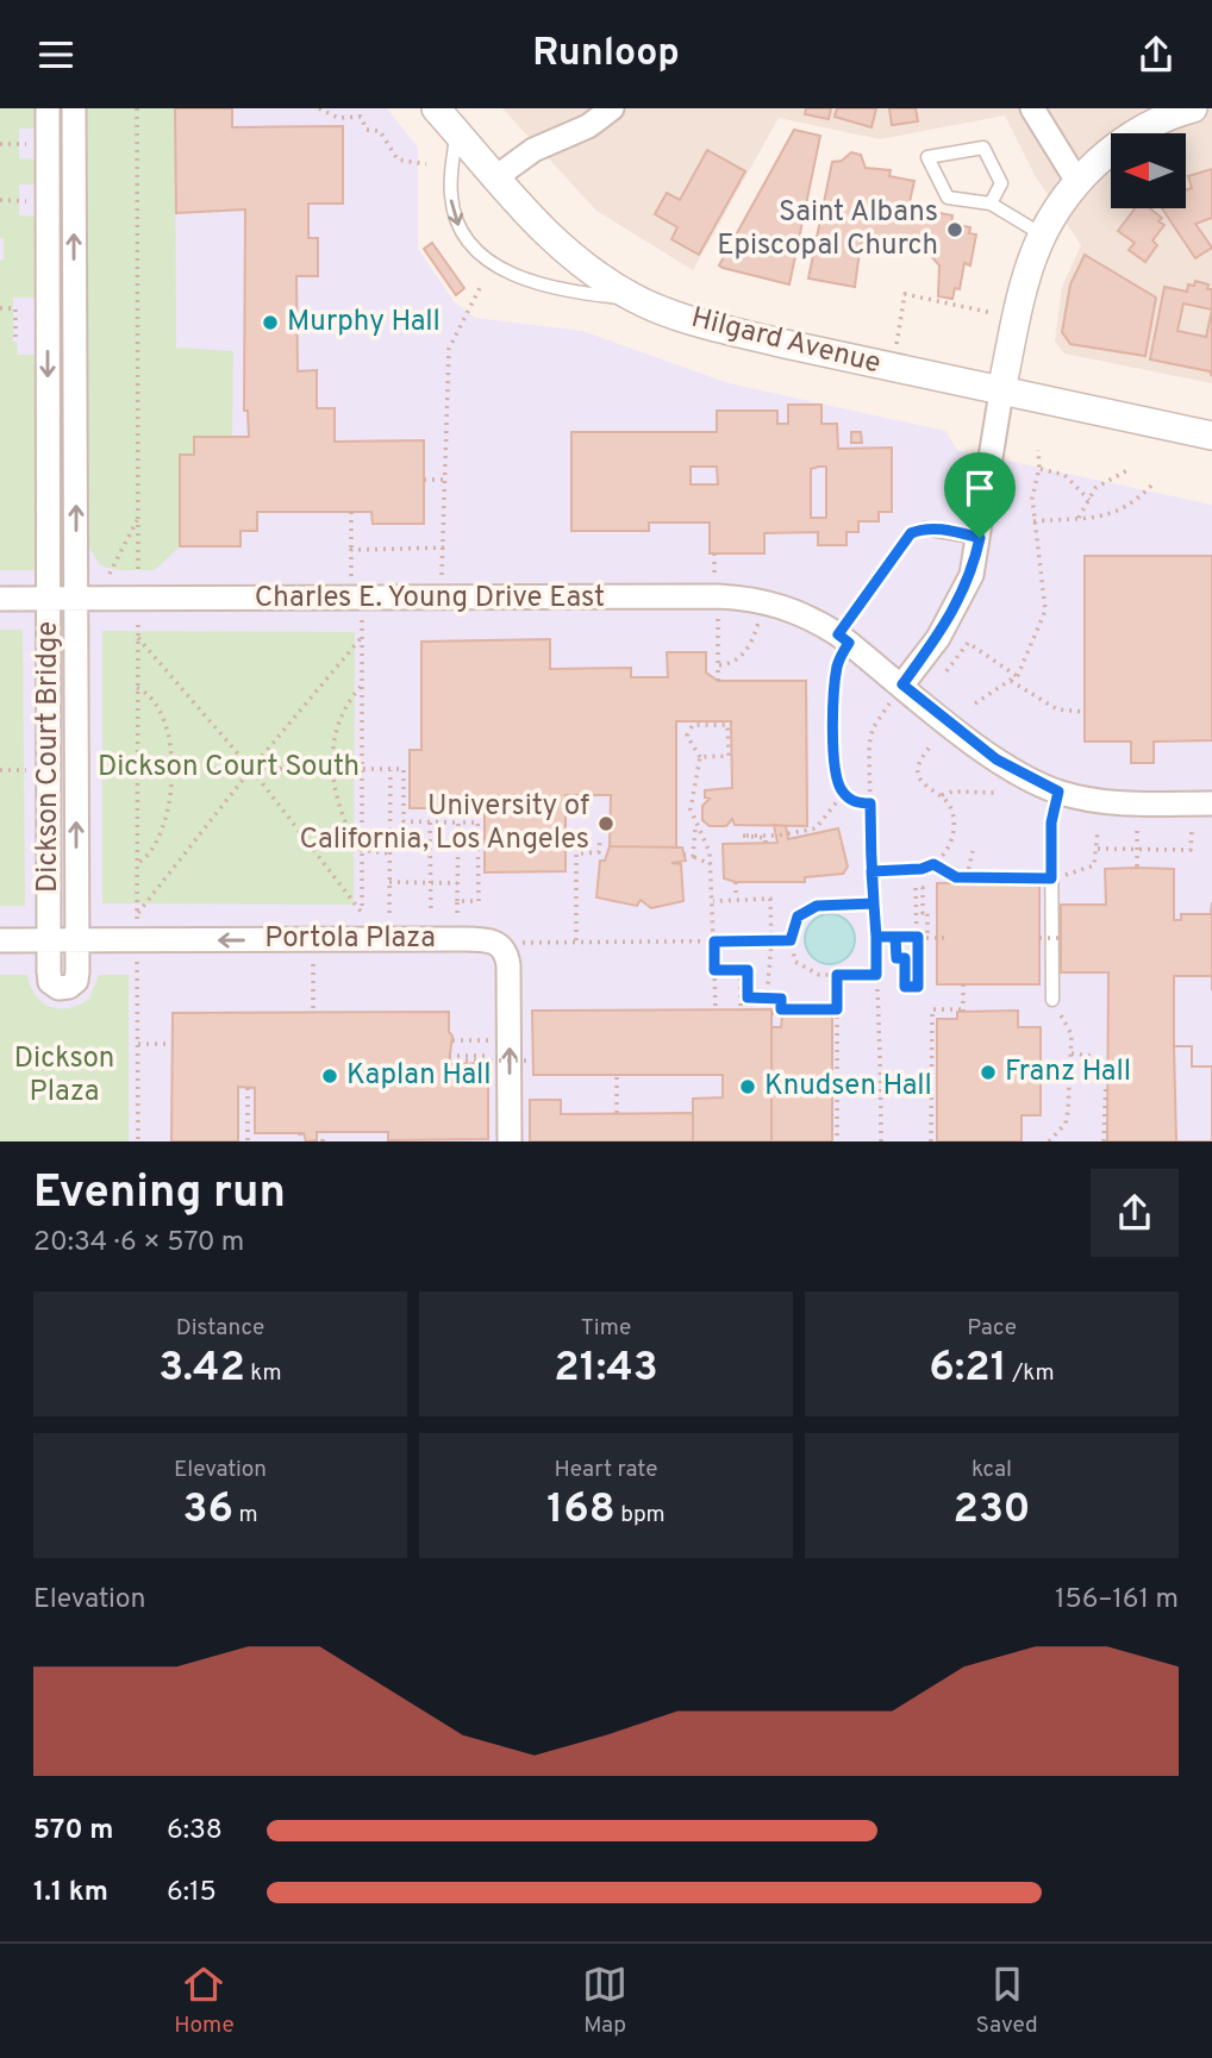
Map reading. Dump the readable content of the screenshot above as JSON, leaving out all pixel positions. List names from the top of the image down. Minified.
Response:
{"streets":{"street":["Hilgard Avenue","Charles E. Young Drive East","Dickson Court Bridge","Portola Plaza"]},"crossings":[["Charles E. Young Drive East","Dickson Court Bridge"],["Dickson Court Bridge","Portola Plaza"]],"one_way":["Portola Plaza"],"parks":["Dickson Court South","Dickson Plaza"],"places":["Saint Albans Episcopal Church","Murphy Hall","University of California, Los Angeles","Franz Hall","Kaplan Hall","Knudsen Hall"],"north":"left","page":{"header":"Runloop","heading":["Evening run","20:34 · 6 × 570 m"],"stats":[["Distance","3.42 km"],["Time","21:43"],["Pace","6:21 /km"],["Elevation","36 m"],["Heart rate","168 bpm"],["kcal","230"]],"chart":["Elevation","156–161 m"],"list":[{"name":"570 m","note":"6:38"},{"name":"1.1 km","note":"6:15"}],"tabs":["Home","Map","Saved"]}}
